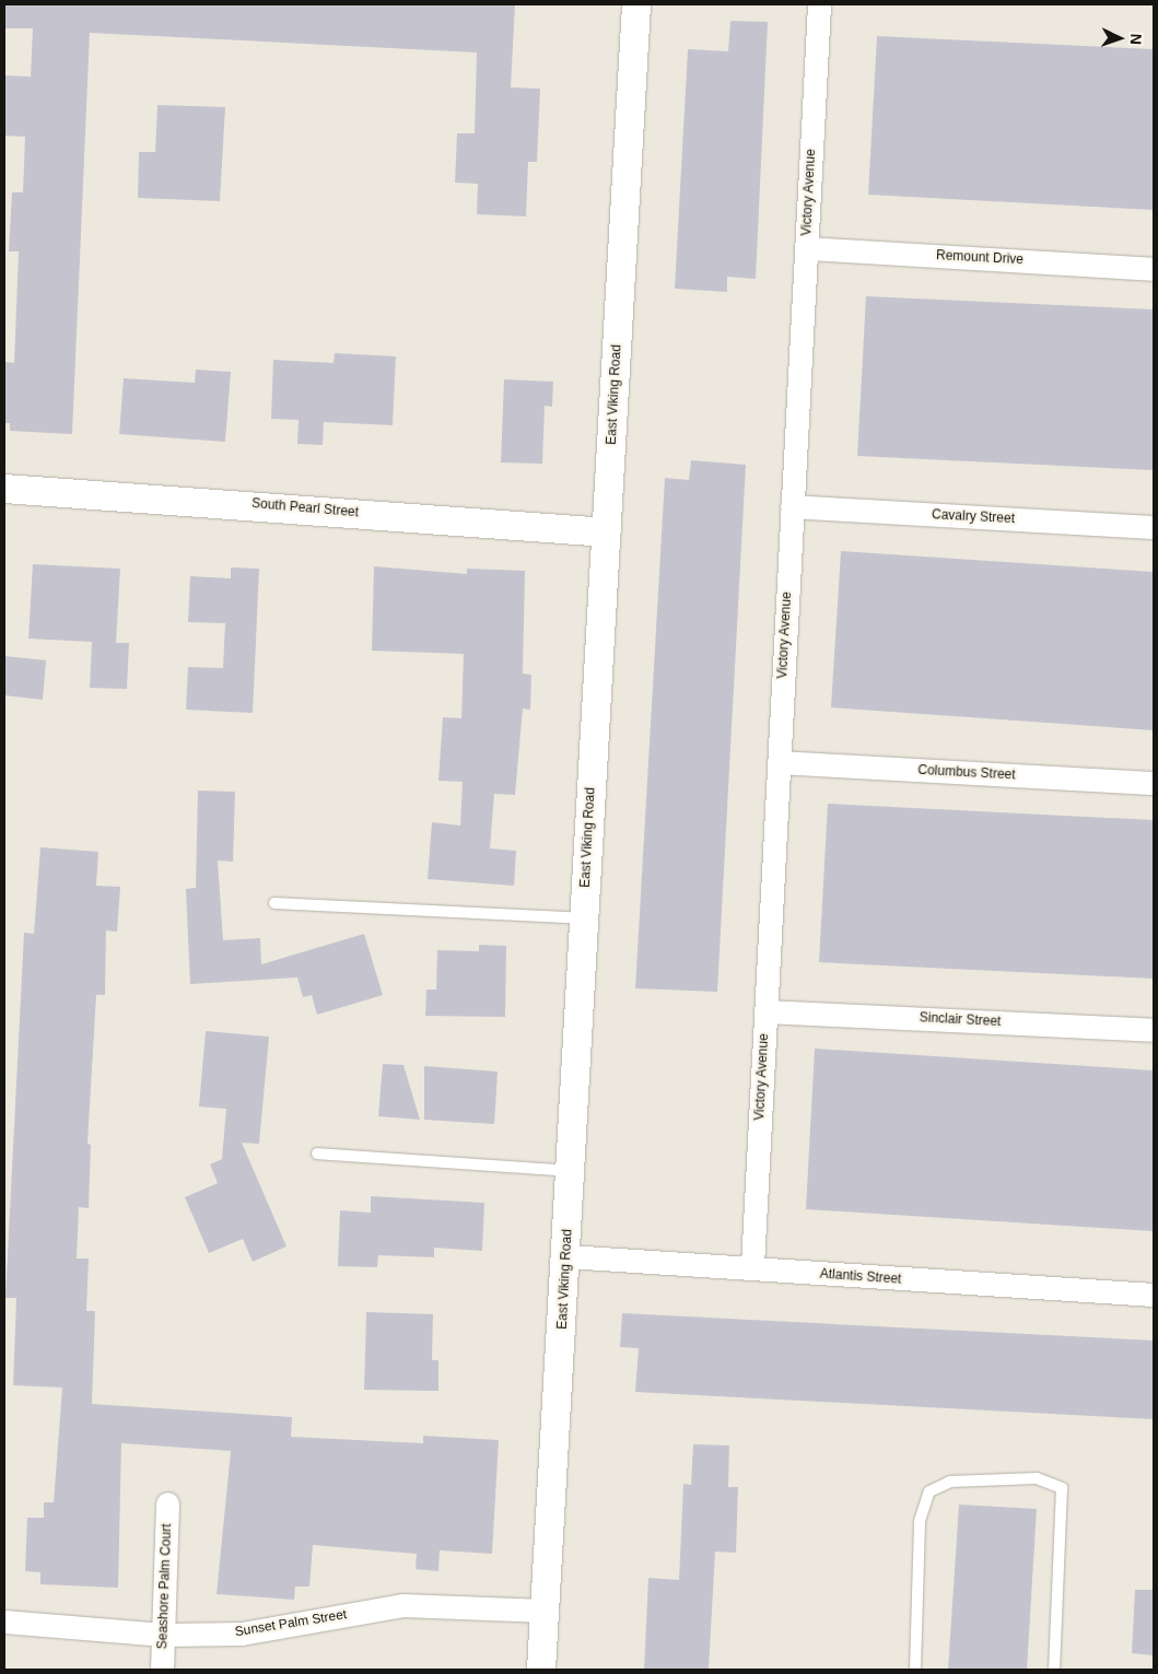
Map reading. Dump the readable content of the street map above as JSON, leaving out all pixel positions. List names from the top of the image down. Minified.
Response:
{"streets":{"street":["Victory Avenue","Remount Drive","East Viking Road","South Pearl Street","Cavalry Street","Columbus Street","Sinclair Street","Atlantis Street","Seashore Palm Court","Sunset Palm Street"]},"crossings":[["Victory Avenue","Remount Drive"],["Victory Avenue","Cavalry Street"],["Victory Avenue","Columbus Street"],["Victory Avenue","Sinclair Street"],["Victory Avenue","Atlantis Street"],["East Viking Road","South Pearl Street"],["East Viking Road","Atlantis Street"],["East Viking Road","Sunset Palm Street"],["Seashore Palm Court","Sunset Palm Street"]],"north":"right"}
